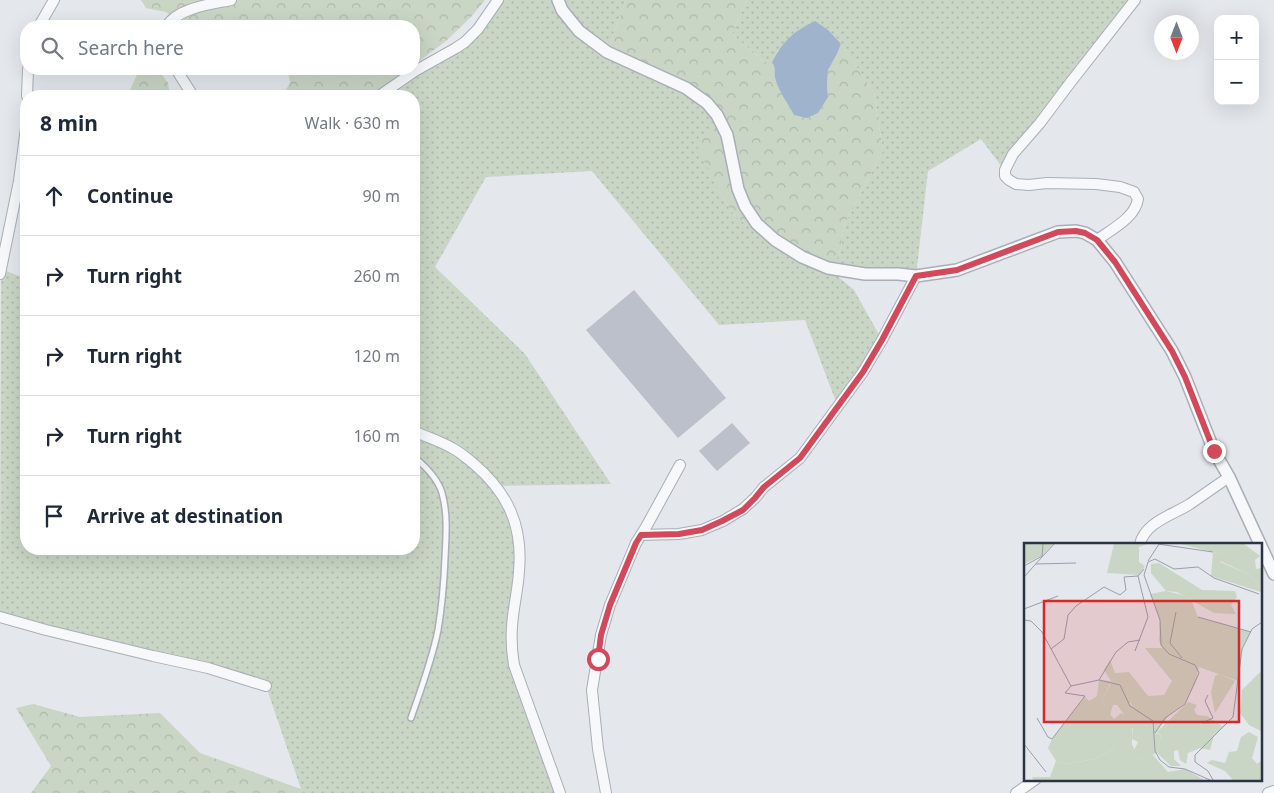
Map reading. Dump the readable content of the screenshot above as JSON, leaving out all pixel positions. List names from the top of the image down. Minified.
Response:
{"north":"bottom","page":{"map_buttons":["+","−"],"search":"Search here","heading":["8 min","Walk · 630 m"],"list":[["Continue","90 m"],["Turn right","260 m"],["Turn right","120 m"],["Turn right","160 m"],"Arrive at destination"]}}
